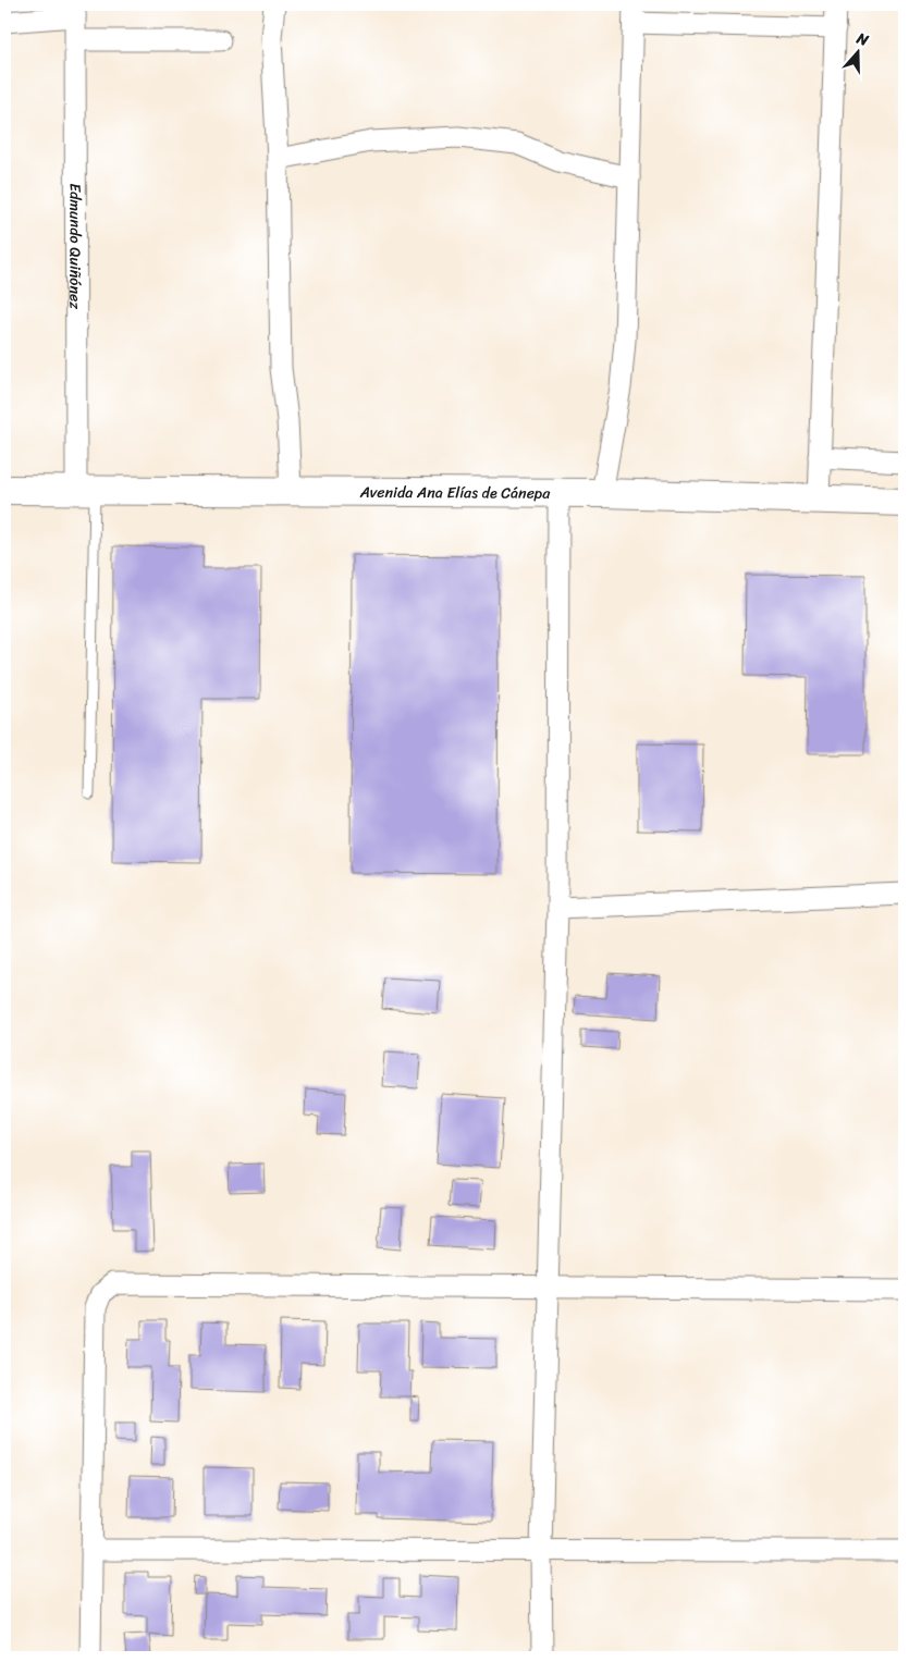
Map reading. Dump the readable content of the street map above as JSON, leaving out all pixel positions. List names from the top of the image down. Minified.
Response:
{"streets":{"main road":["Avenida Ana Elías de Cánepa"],"street":["Edmundo Quiñónez"]},"crossings":[["Edmundo Quiñónez","Avenida Ana Elías de Cánepa"]],"north":"top"}
